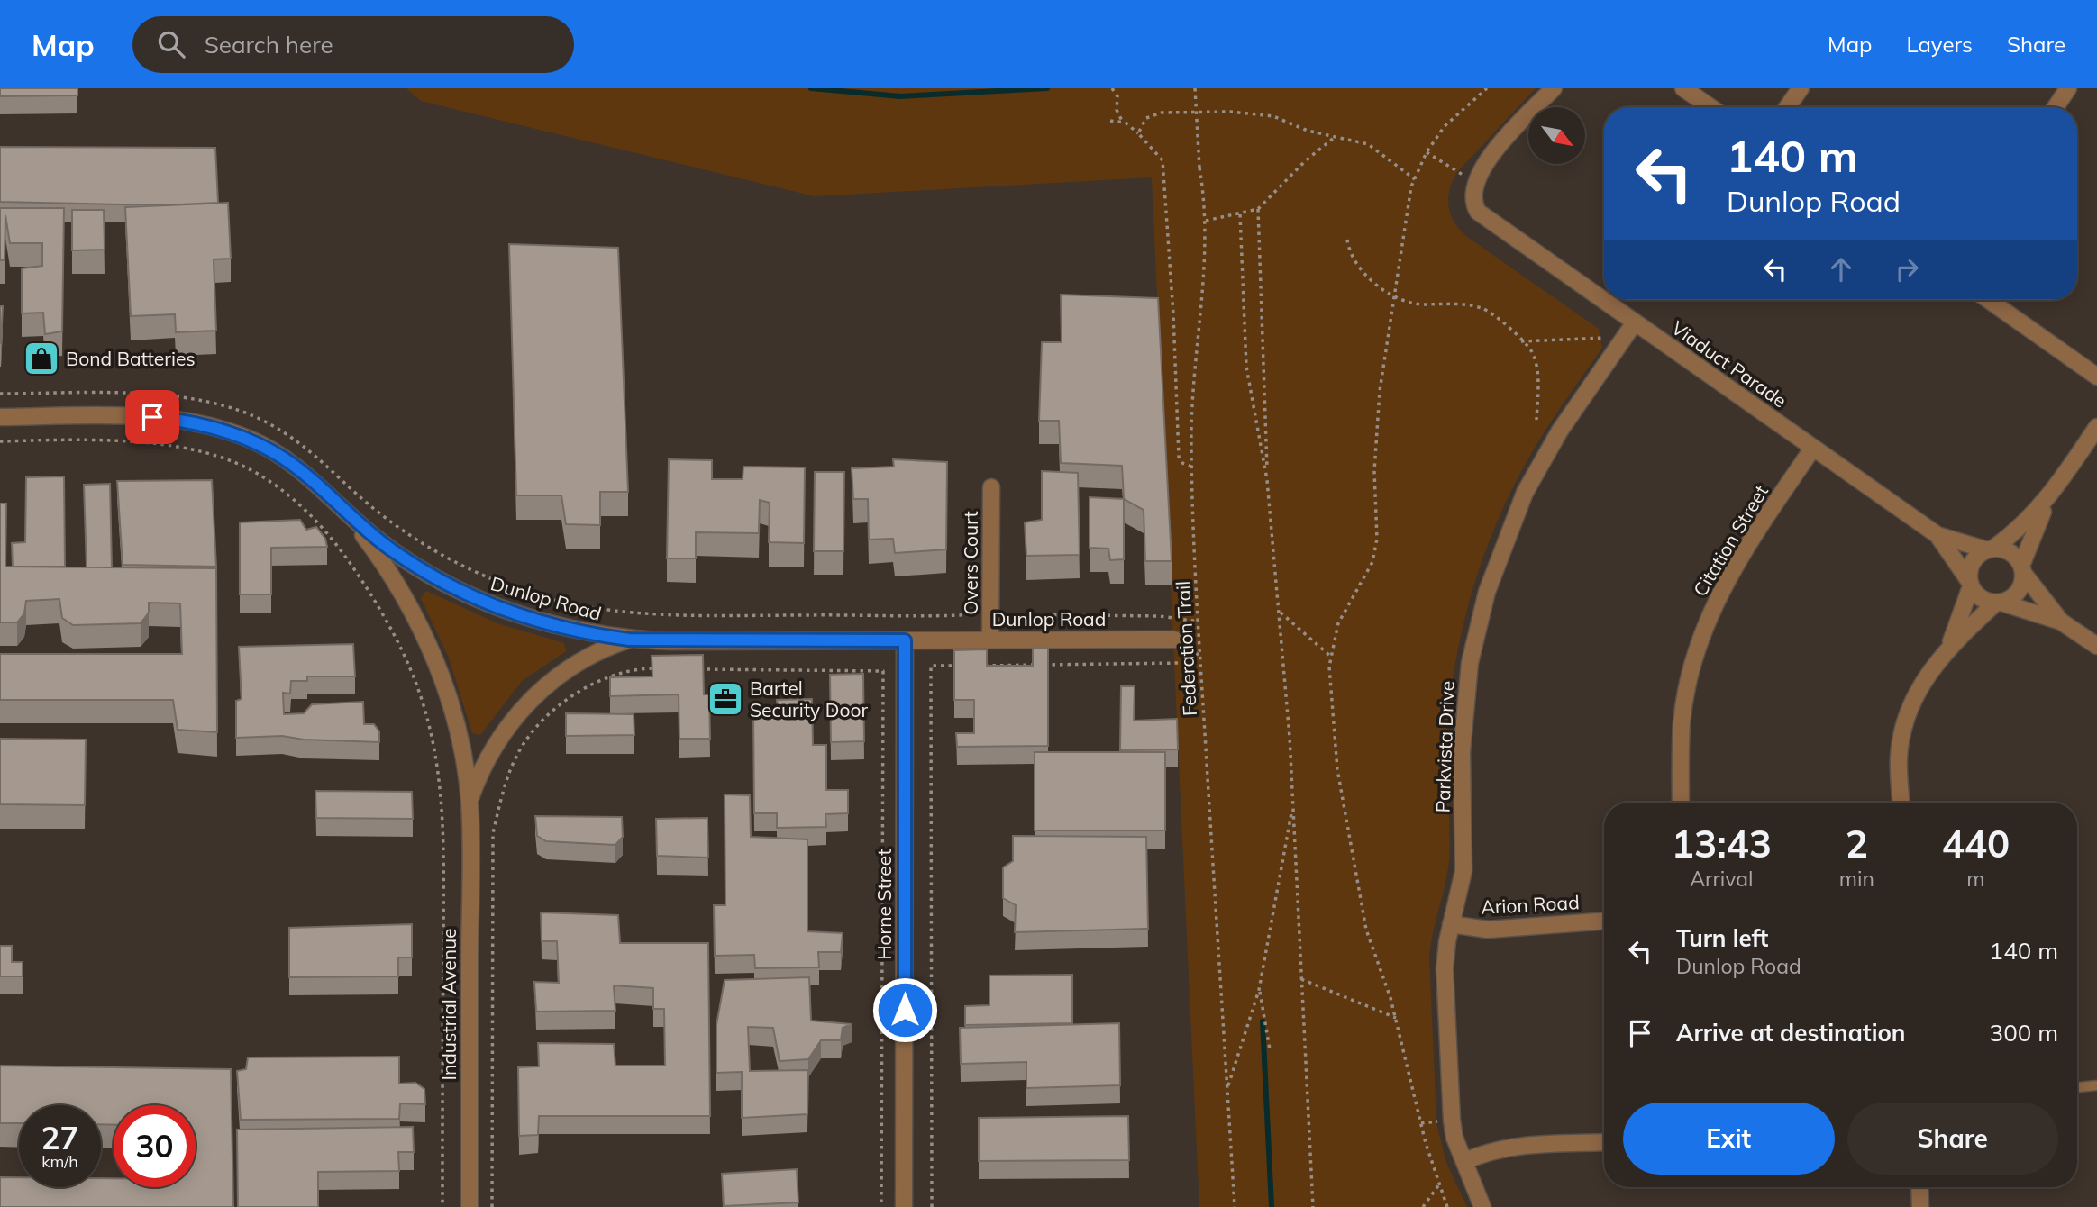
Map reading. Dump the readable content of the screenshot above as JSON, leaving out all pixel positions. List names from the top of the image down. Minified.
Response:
{"streets":{"street":["Viaduct Parade","Citation Street","Overs Court","Dunlop Road","Parkvista Drive","Horne Street","Arion Road","Industrial Avenue"],"path":["Federation Trail"]},"crossings":[["Viaduct Parade","Citation Street"],["Viaduct Parade","Parkvista Drive"],["Overs Court","Dunlop Road"],["Dunlop Road","Horne Street"],["Dunlop Road","Industrial Avenue"],["Parkvista Drive","Arion Road"]],"places":{"shop":["Bond Batteries"],"office":["Bartel Security Door"]},"north":"bottom right","page":{"header":"Map","search":"Search here","nav":["Map","Layers","Share"],"turn":["140 m","Dunlop Road"],"eta":["13:43","Arrival","2","min","440","m"],"list":[{"name":"Turn left","note":"Dunlop Road","value":"140 m"},{"name":"Arrive at destination","value":"300 m"}],"buttons":["Exit","Share"],"speed":"27 km/h","limit":"30"}}
